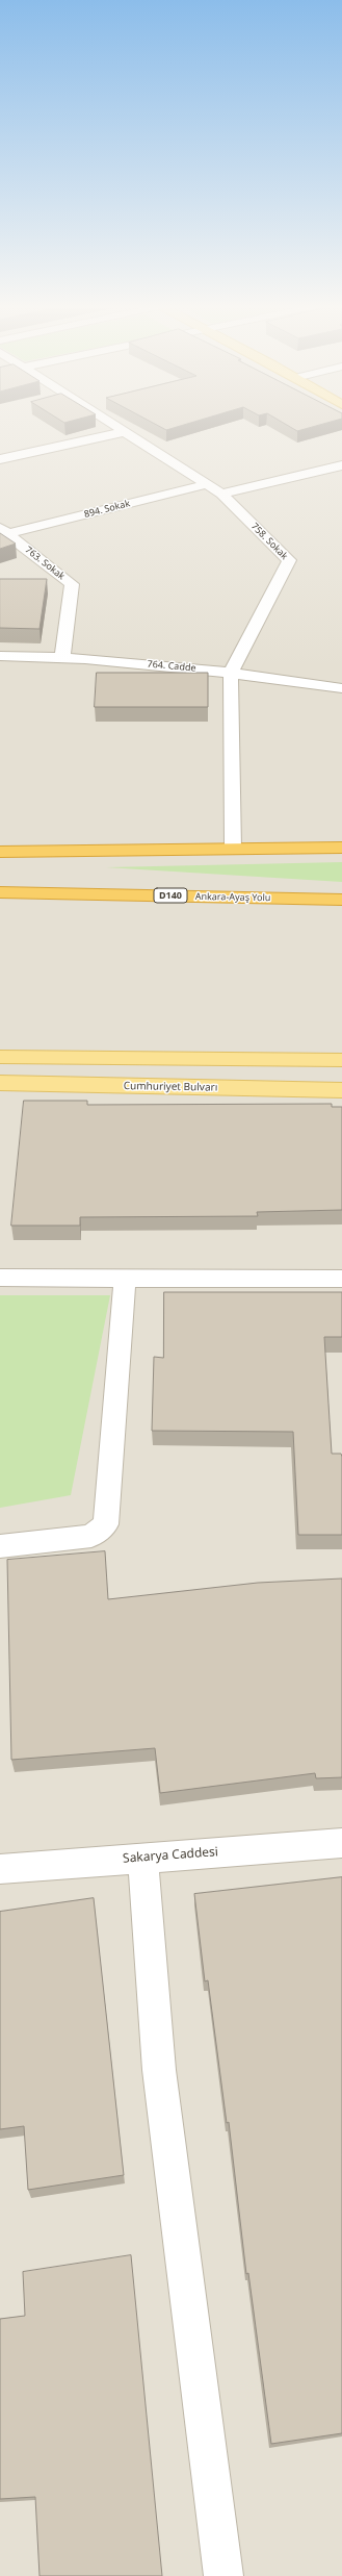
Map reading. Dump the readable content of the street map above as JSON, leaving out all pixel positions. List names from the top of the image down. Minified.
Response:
{"streets":{"highway":["D140","Ankara-Ayaş Yolu"],"main road":["Cumhuriyet Bulvarı"],"street":["894. Sokak","758. Sokak","763. Sokak","764. Cadde","Sakarya Caddesi"]},"crossings":[["894. Sokak","758. Sokak"],["894. Sokak","763. Sokak"],["758. Sokak","764. Cadde"],["763. Sokak","764. Cadde"]]}
